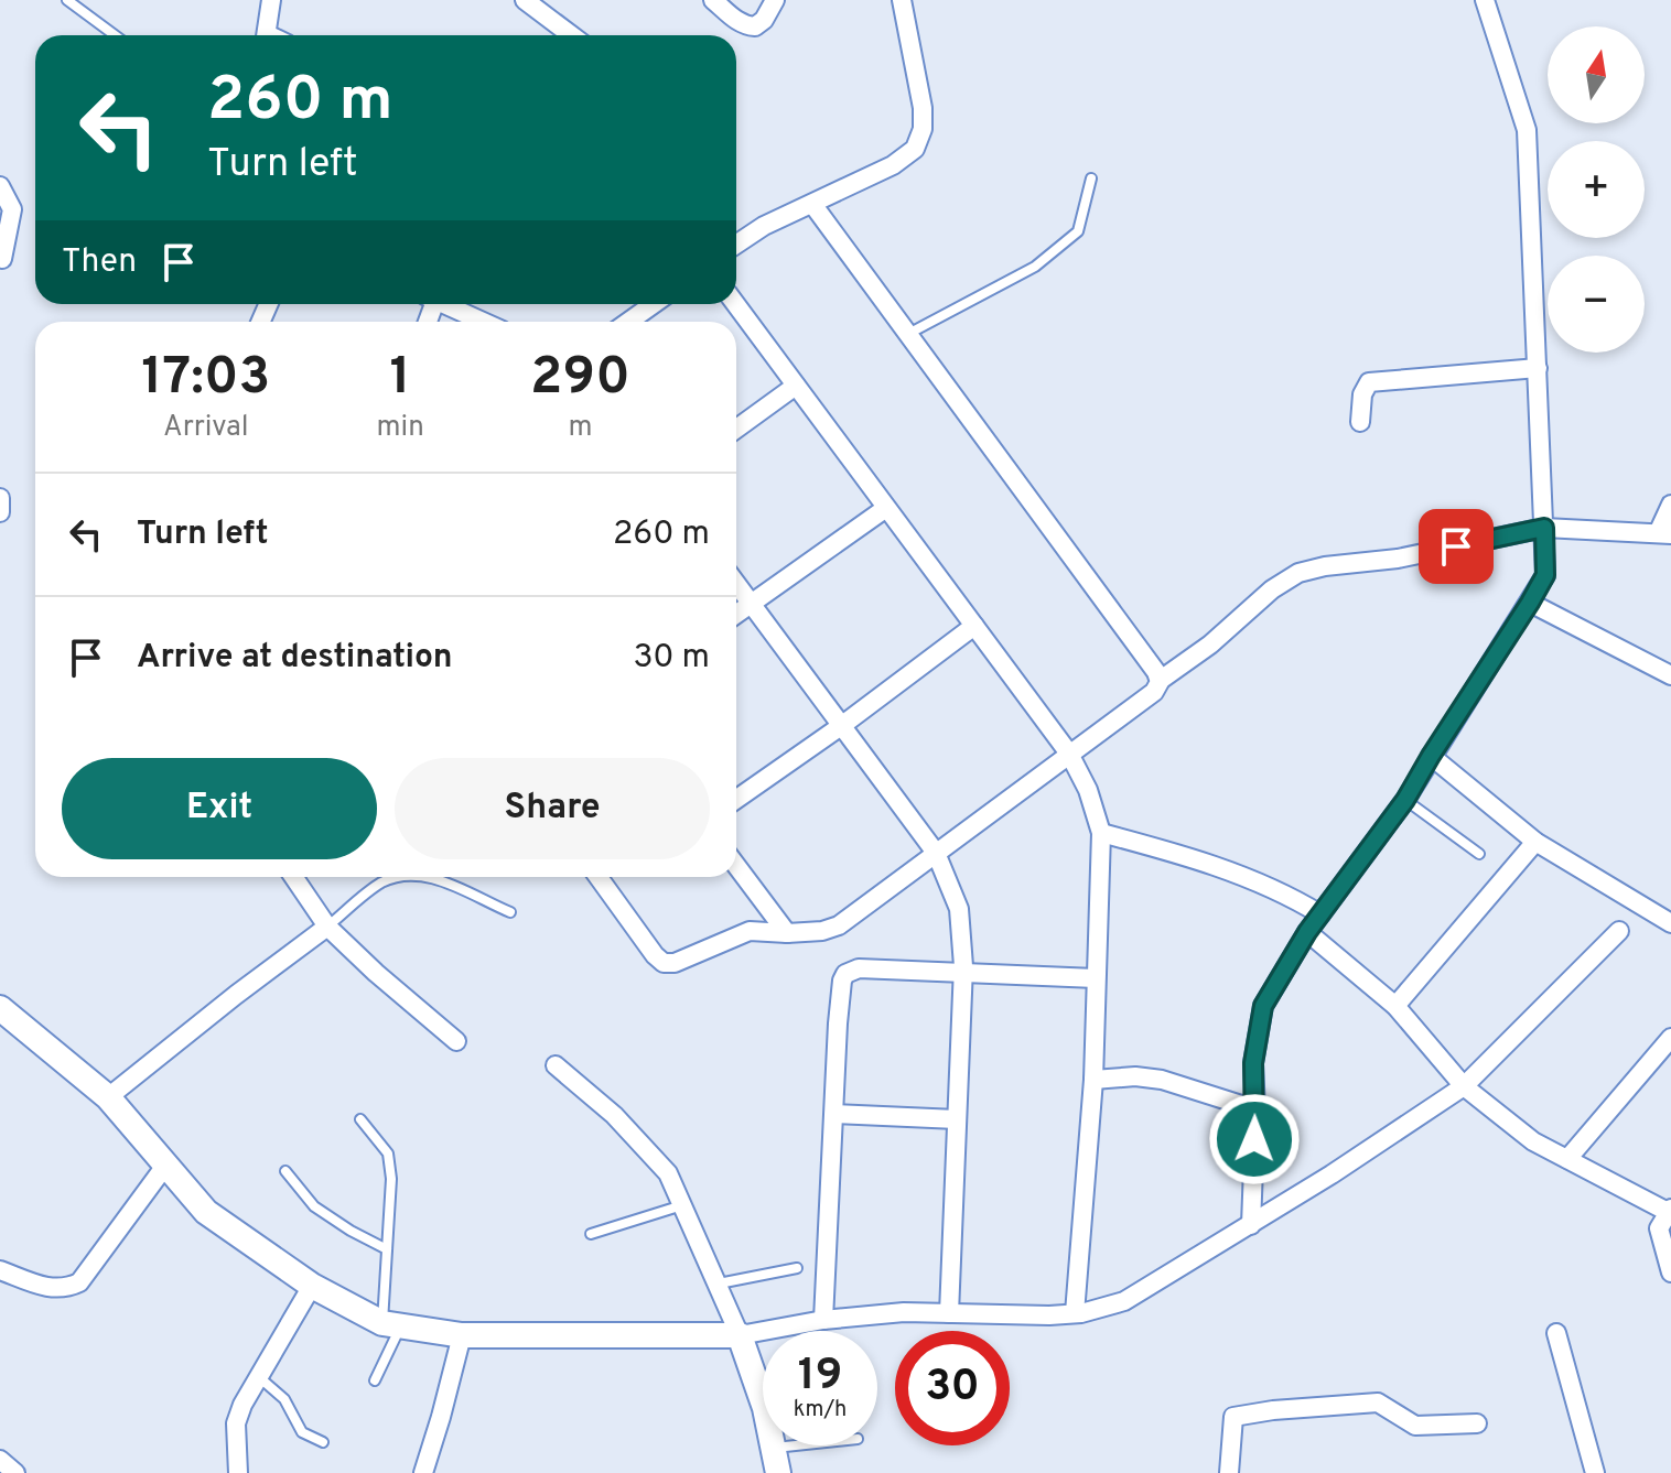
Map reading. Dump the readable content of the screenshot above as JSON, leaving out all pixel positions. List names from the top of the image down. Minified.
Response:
{"north":"top","page":{"map_buttons":["+","−"],"turn":["260 m","Turn left"],"then":"Then","eta":["17:03","Arrival","1","min","290","m"],"list":[{"name":"Turn left","value":"260 m"},{"name":"Arrive at destination","value":"30 m"}],"buttons":["Exit","Share"],"speed":"19 km/h","limit":"30"}}
